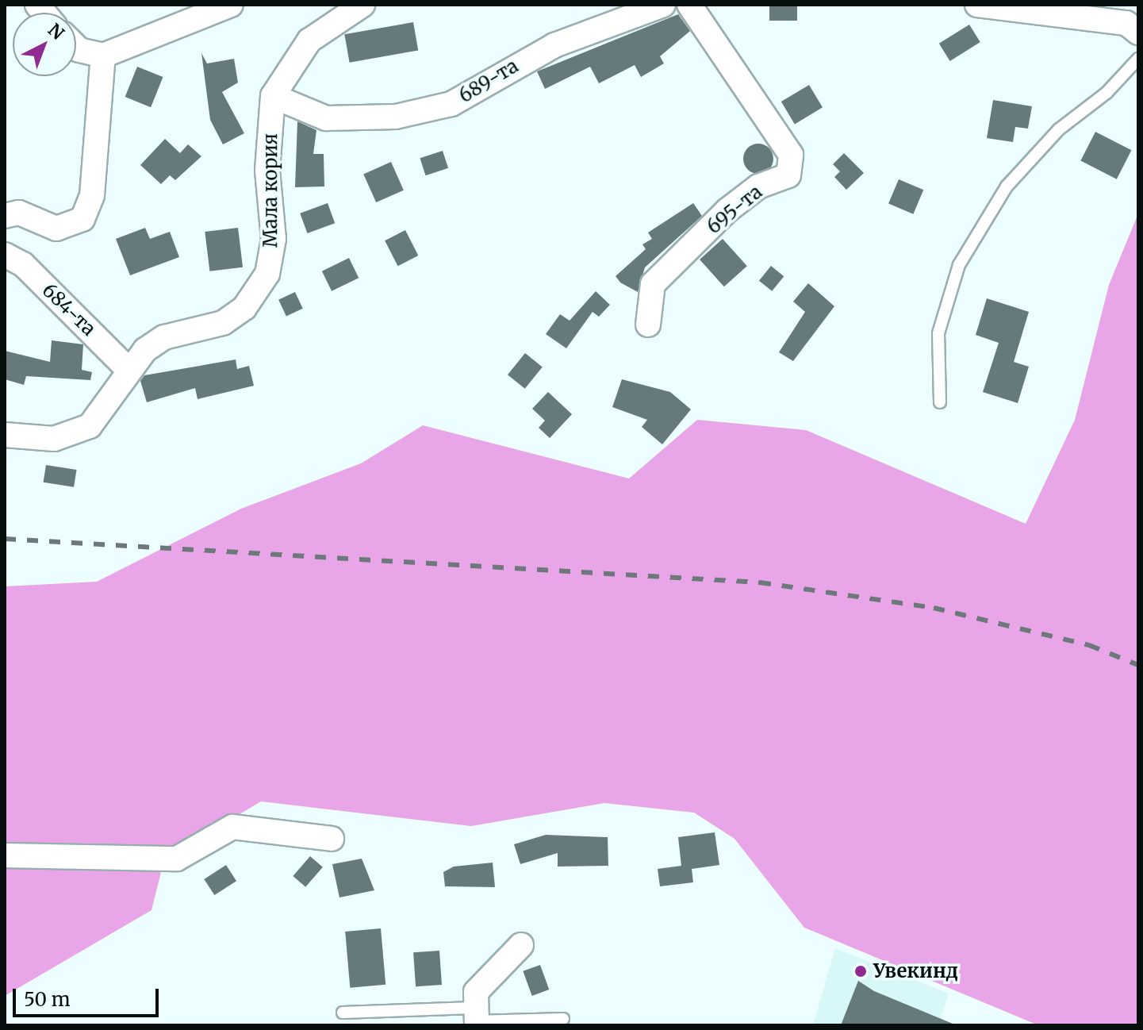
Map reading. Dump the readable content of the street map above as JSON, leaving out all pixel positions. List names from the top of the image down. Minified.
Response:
{"streets":{"street":["689-та","Мала кория","695-та","684-та"]},"crossings":[["689-та","Мала кория"],["Мала кория","684-та"]],"places":["Увекинд"],"scale_bar":"50 m","north":"top right"}
